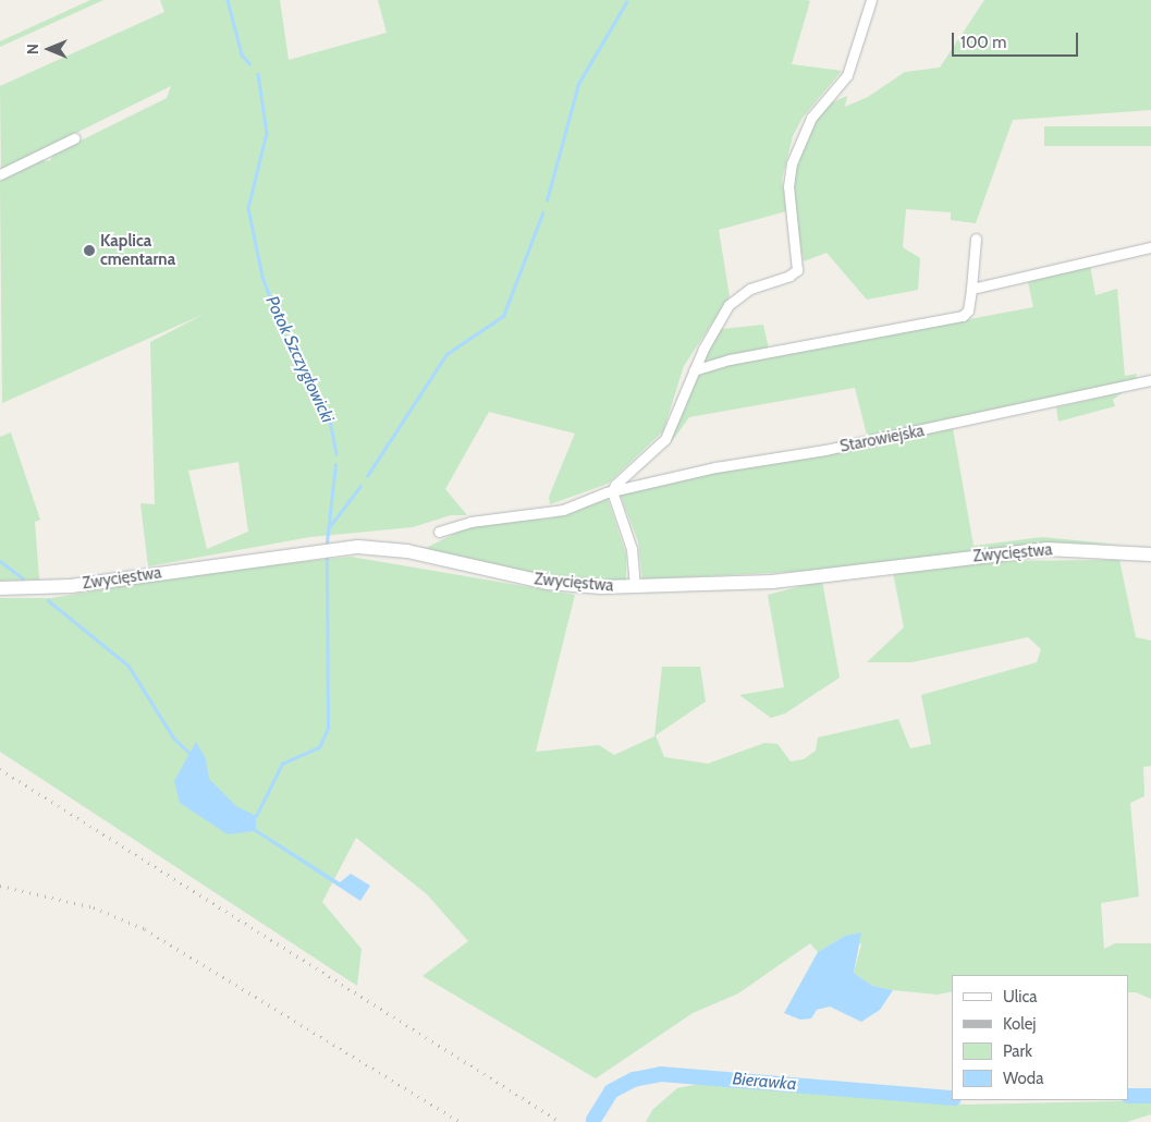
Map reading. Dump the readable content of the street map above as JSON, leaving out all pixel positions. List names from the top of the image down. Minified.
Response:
{"streets":{"main road":["Zwycięstwa"],"street":["Starowiejska"]},"water":["Potok Szczygłowicki","Bierawka"],"places":["Kaplica cmentarna"],"legend":["Ulica","Kolej","Park","Woda"],"scale_bar":"100 m","north":"left"}
